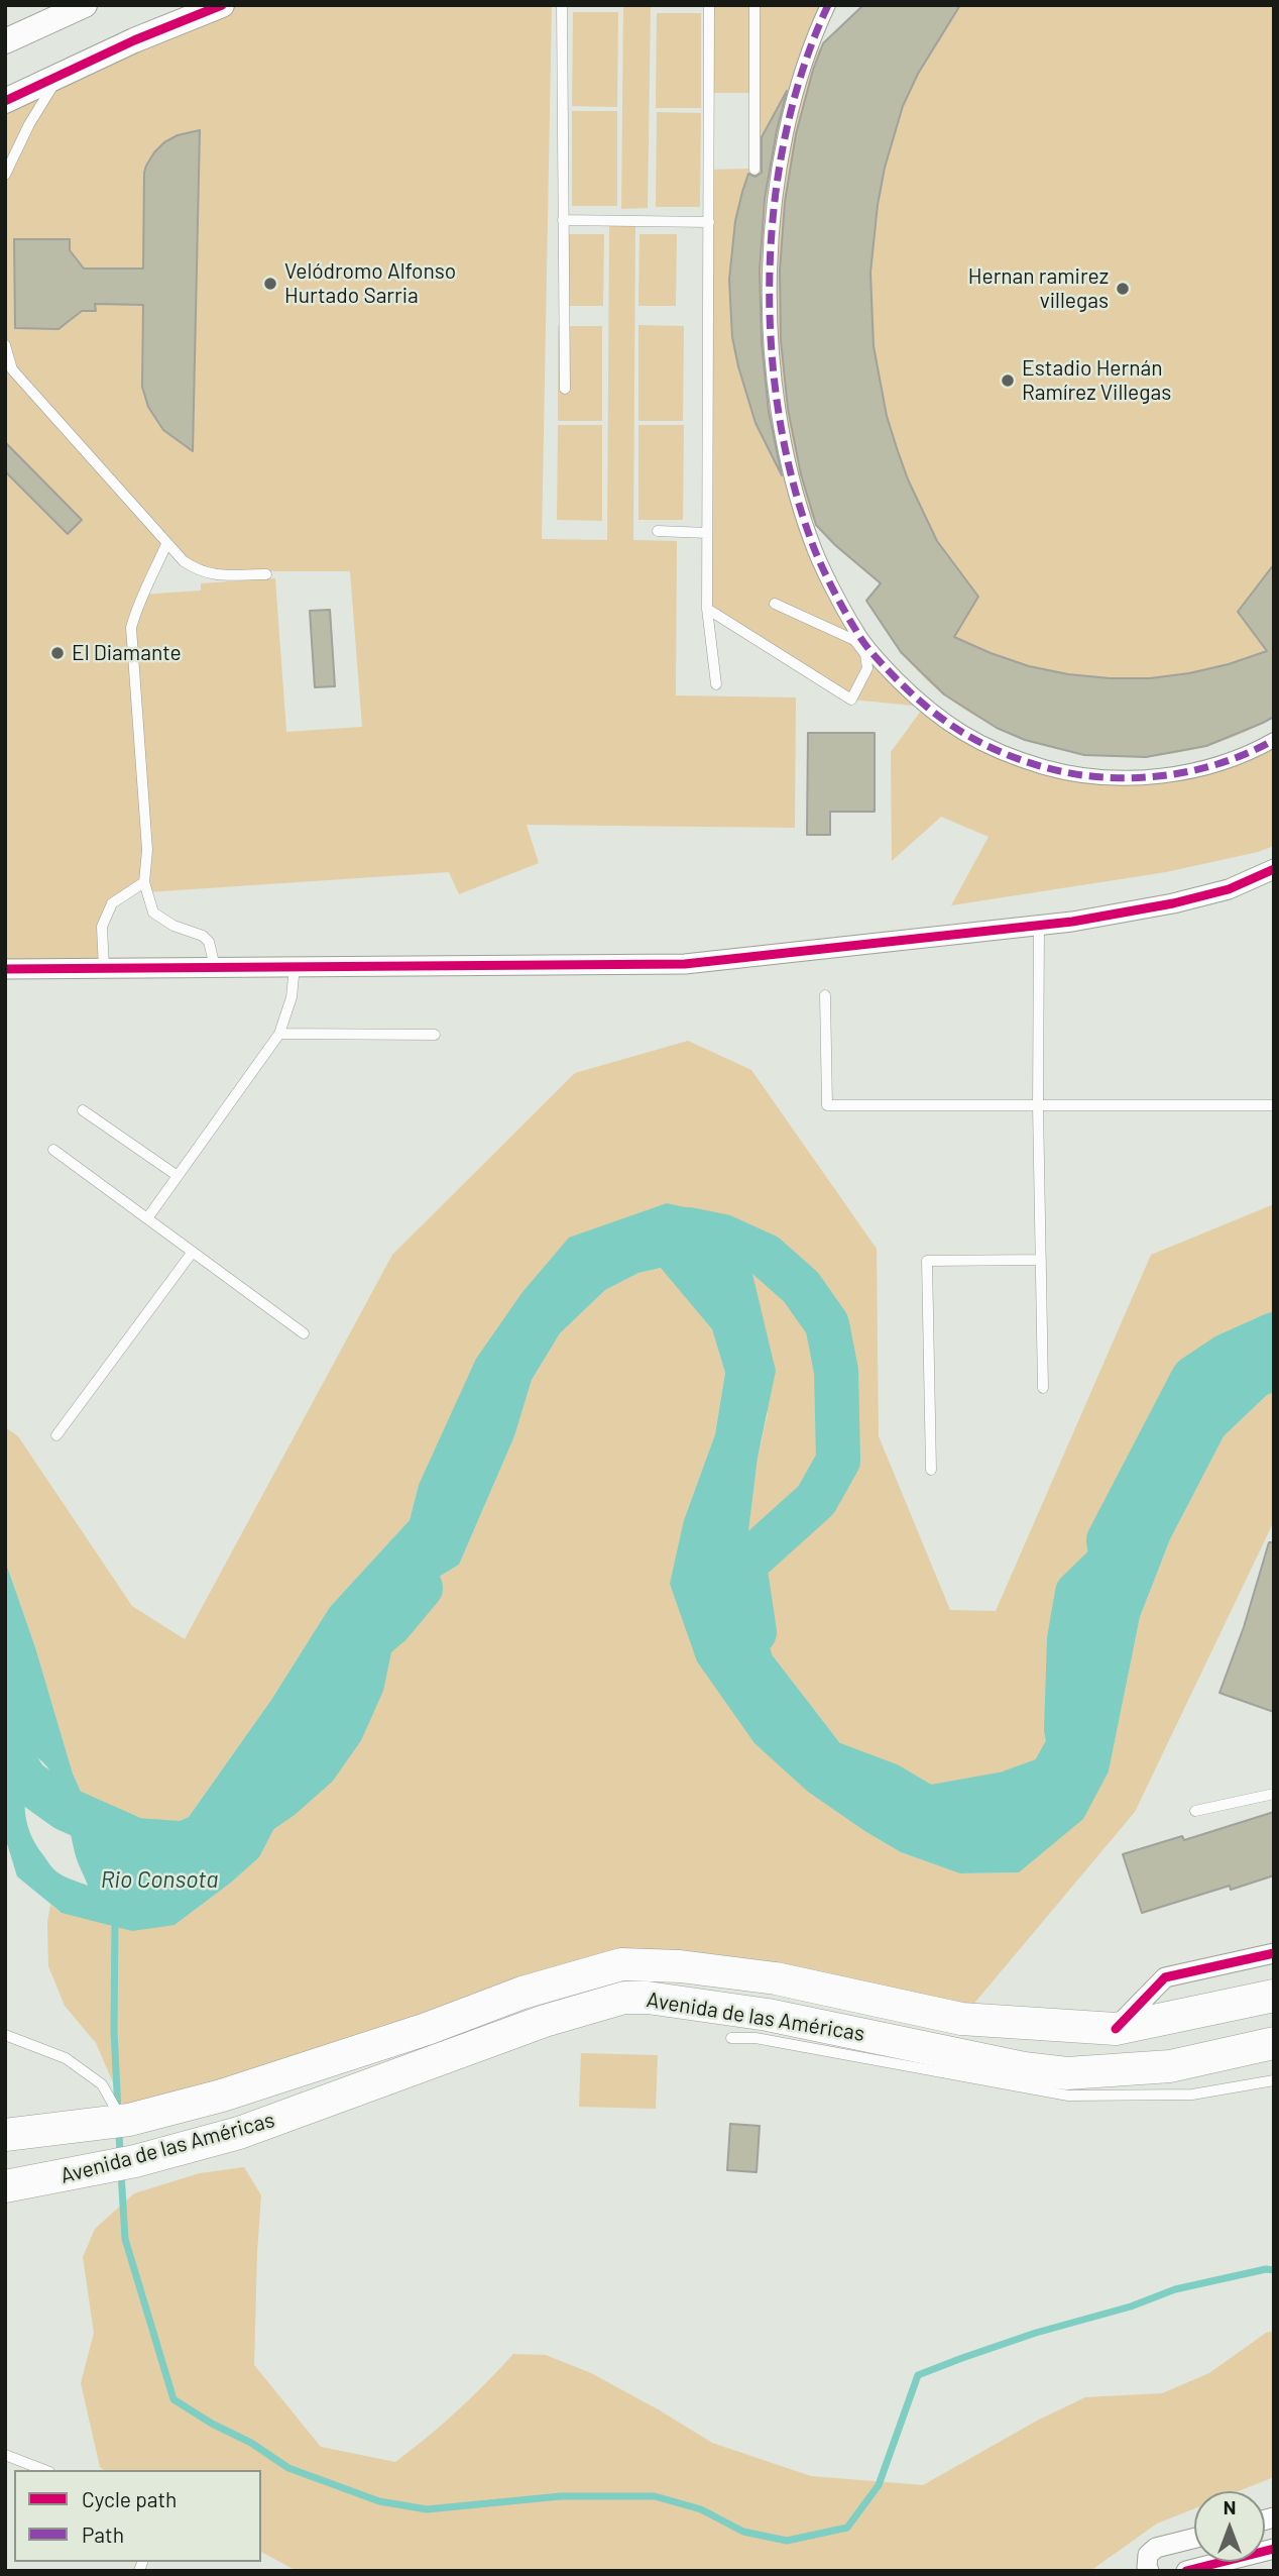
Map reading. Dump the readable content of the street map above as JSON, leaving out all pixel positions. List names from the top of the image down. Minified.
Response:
{"streets":{"main road":["Avenida de las Américas"]},"water":["Rio Consota"],"places":["Velódromo Alfonso Hurtado Sarria","Hernan ramirez villegas","Estadio Hernán Ramírez Villegas","El Diamante"],"legend":["Cycle path","Path"],"north":"top"}
